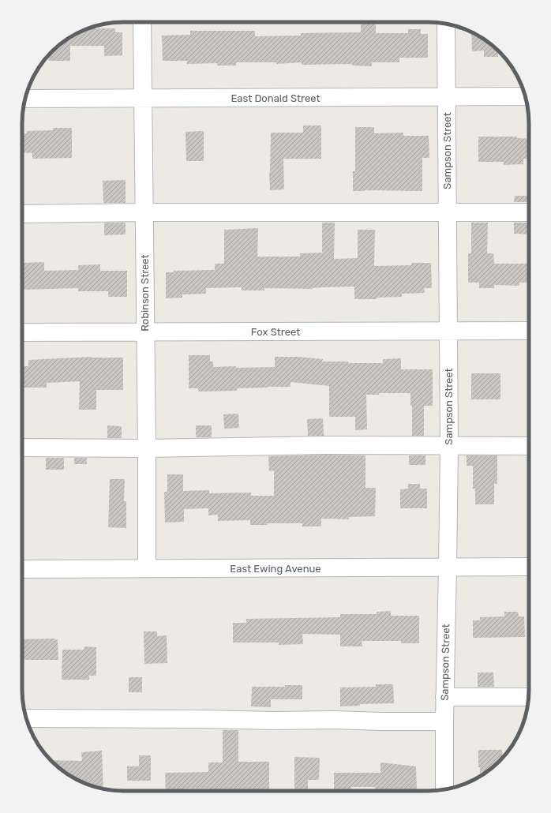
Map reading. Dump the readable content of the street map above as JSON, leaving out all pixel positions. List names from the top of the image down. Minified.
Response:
{"streets":{"street":["East Donald Street","Sampson Street","Robinson Street","Fox Street","East Ewing Avenue"]},"crossings":[["East Donald Street","Sampson Street"],["East Donald Street","Robinson Street"],["Sampson Street","Fox Street"],["Sampson Street","East Ewing Avenue"],["Robinson Street","Fox Street"],["Robinson Street","East Ewing Avenue"]]}
